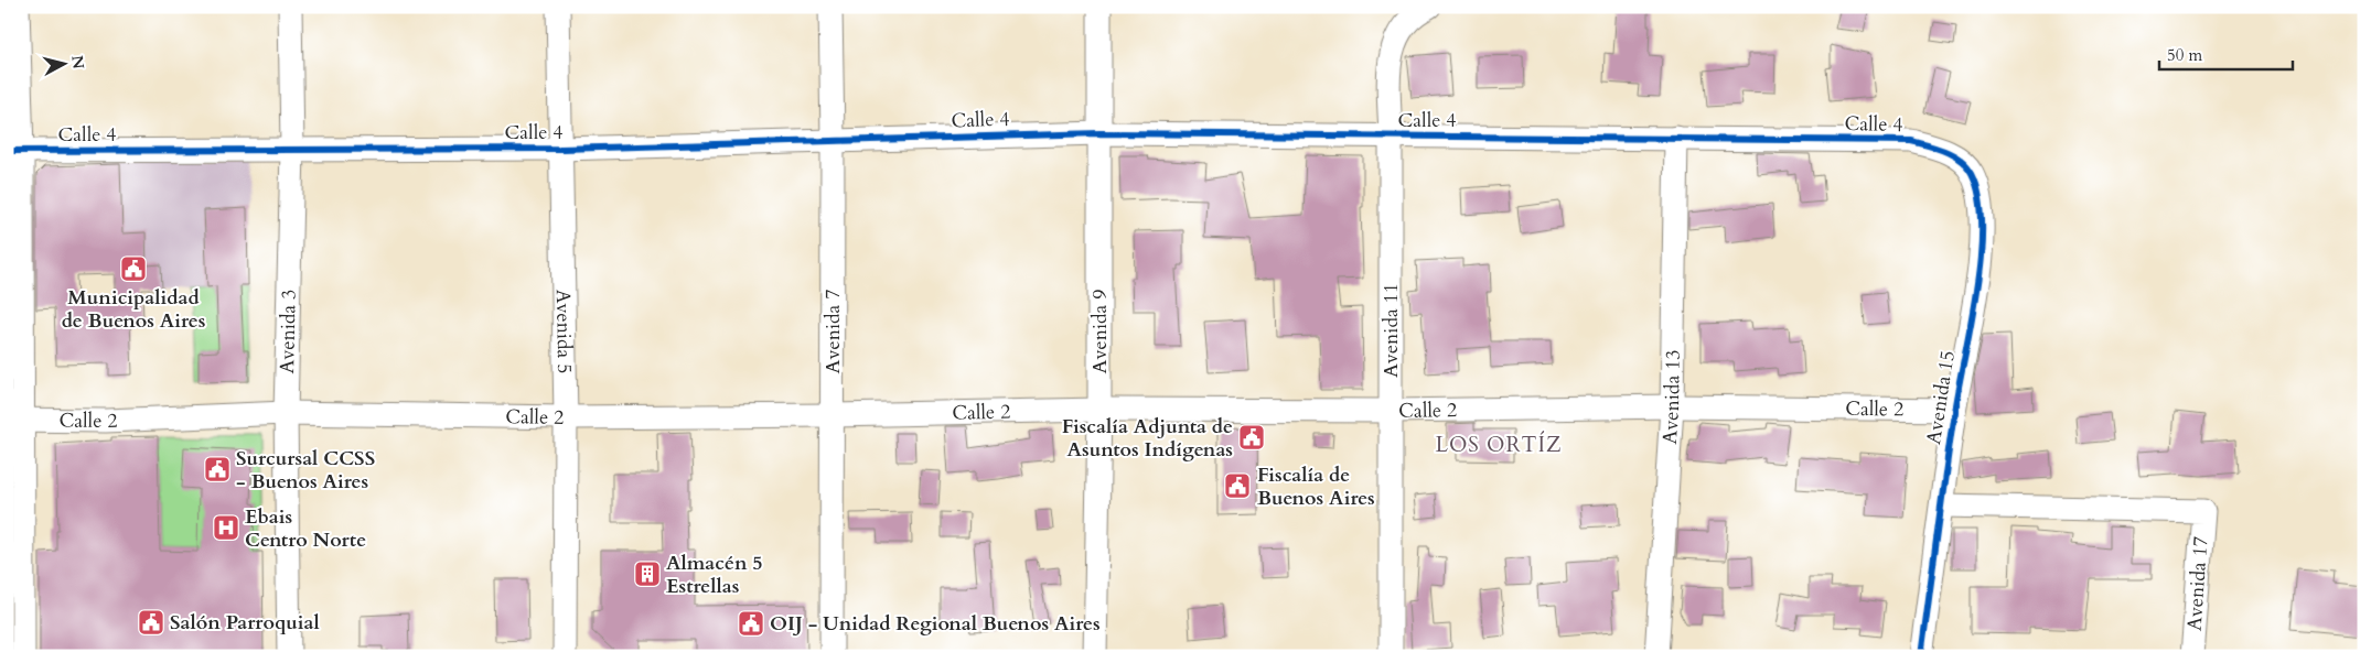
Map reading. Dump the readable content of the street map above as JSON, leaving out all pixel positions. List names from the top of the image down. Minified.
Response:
{"streets":{"street":["Calle 4","Avenida 11","Avenida 3","Avenida 5","Avenida 7","Avenida 9","Avenida 13","Avenida 15","Calle 2","Avenida 17"]},"crossings":[["Calle 4","Avenida 11"],["Calle 4","Avenida 3"],["Calle 4","Avenida 5"],["Calle 4","Avenida 7"],["Calle 4","Avenida 9"],["Calle 4","Avenida 13"],["Calle 4","Avenida 15"],["Avenida 11","Calle 2"],["Avenida 3","Calle 2"],["Avenida 5","Calle 2"],["Avenida 7","Calle 2"],["Avenida 9","Calle 2"],["Avenida 13","Calle 2"],["Avenida 15","Calle 2"],["Avenida 15","Avenida 17"]],"districts":["LOS ORTÍZ"],"places":{"public building":["Municipalidad de Buenos Aires","Fiscalía Adjunta de Asuntos Indígenas","Surcursal CCSS - Buenos Aires","Fiscalía de Buenos Aires","Salón Parroquial","OIJ - Unidad Regional Buenos Aires"],"hospital":["Ebais Centro Norte"],"building":["Almacén 5 Estrellas"]},"scale_bar":"50 m","north":"right"}
